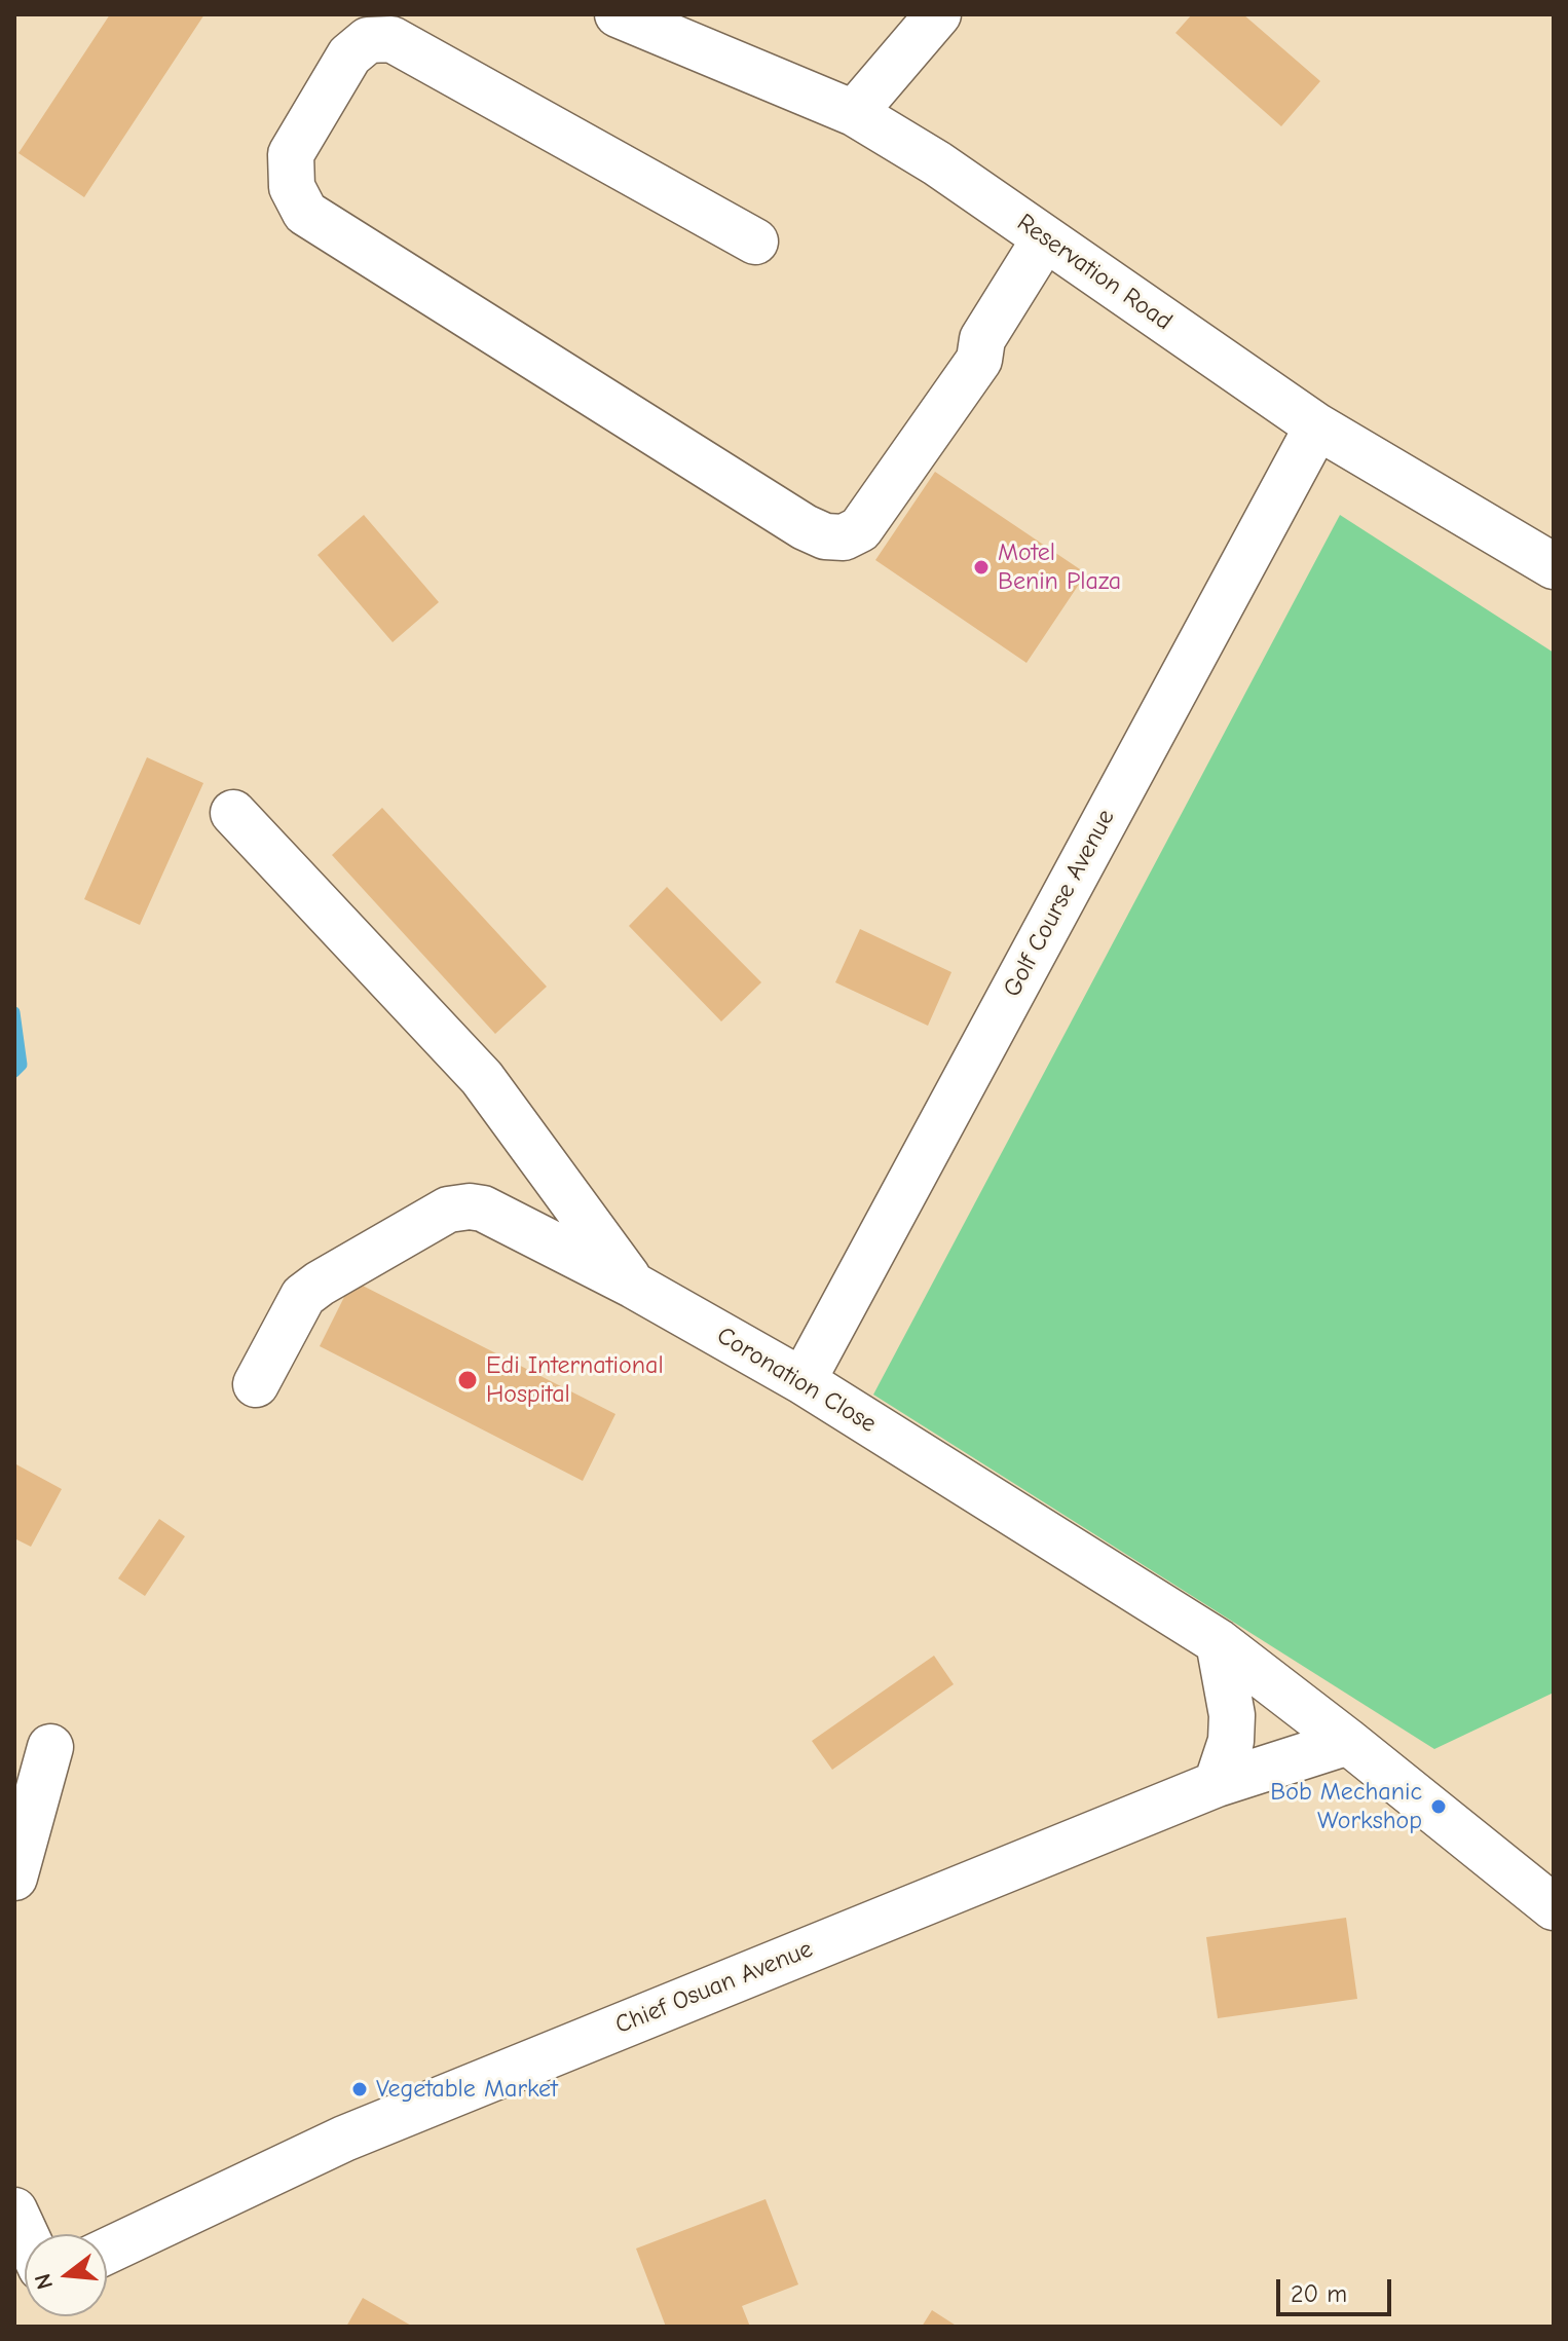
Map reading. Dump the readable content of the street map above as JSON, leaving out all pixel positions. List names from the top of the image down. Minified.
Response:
{"streets":{"street":["Reservation Road","Golf Course Avenue","Coronation Close","Chief Osuan Avenue"]},"crossings":[["Reservation Road","Golf Course Avenue"],["Golf Course Avenue","Coronation Close"],["Coronation Close","Chief Osuan Avenue"]],"places":["Motel Benin Plaza","Edi International Hospital","Bob Mechanic Workshop","Vegetable Market"],"scale_bar":"20 m","north":"left"}
